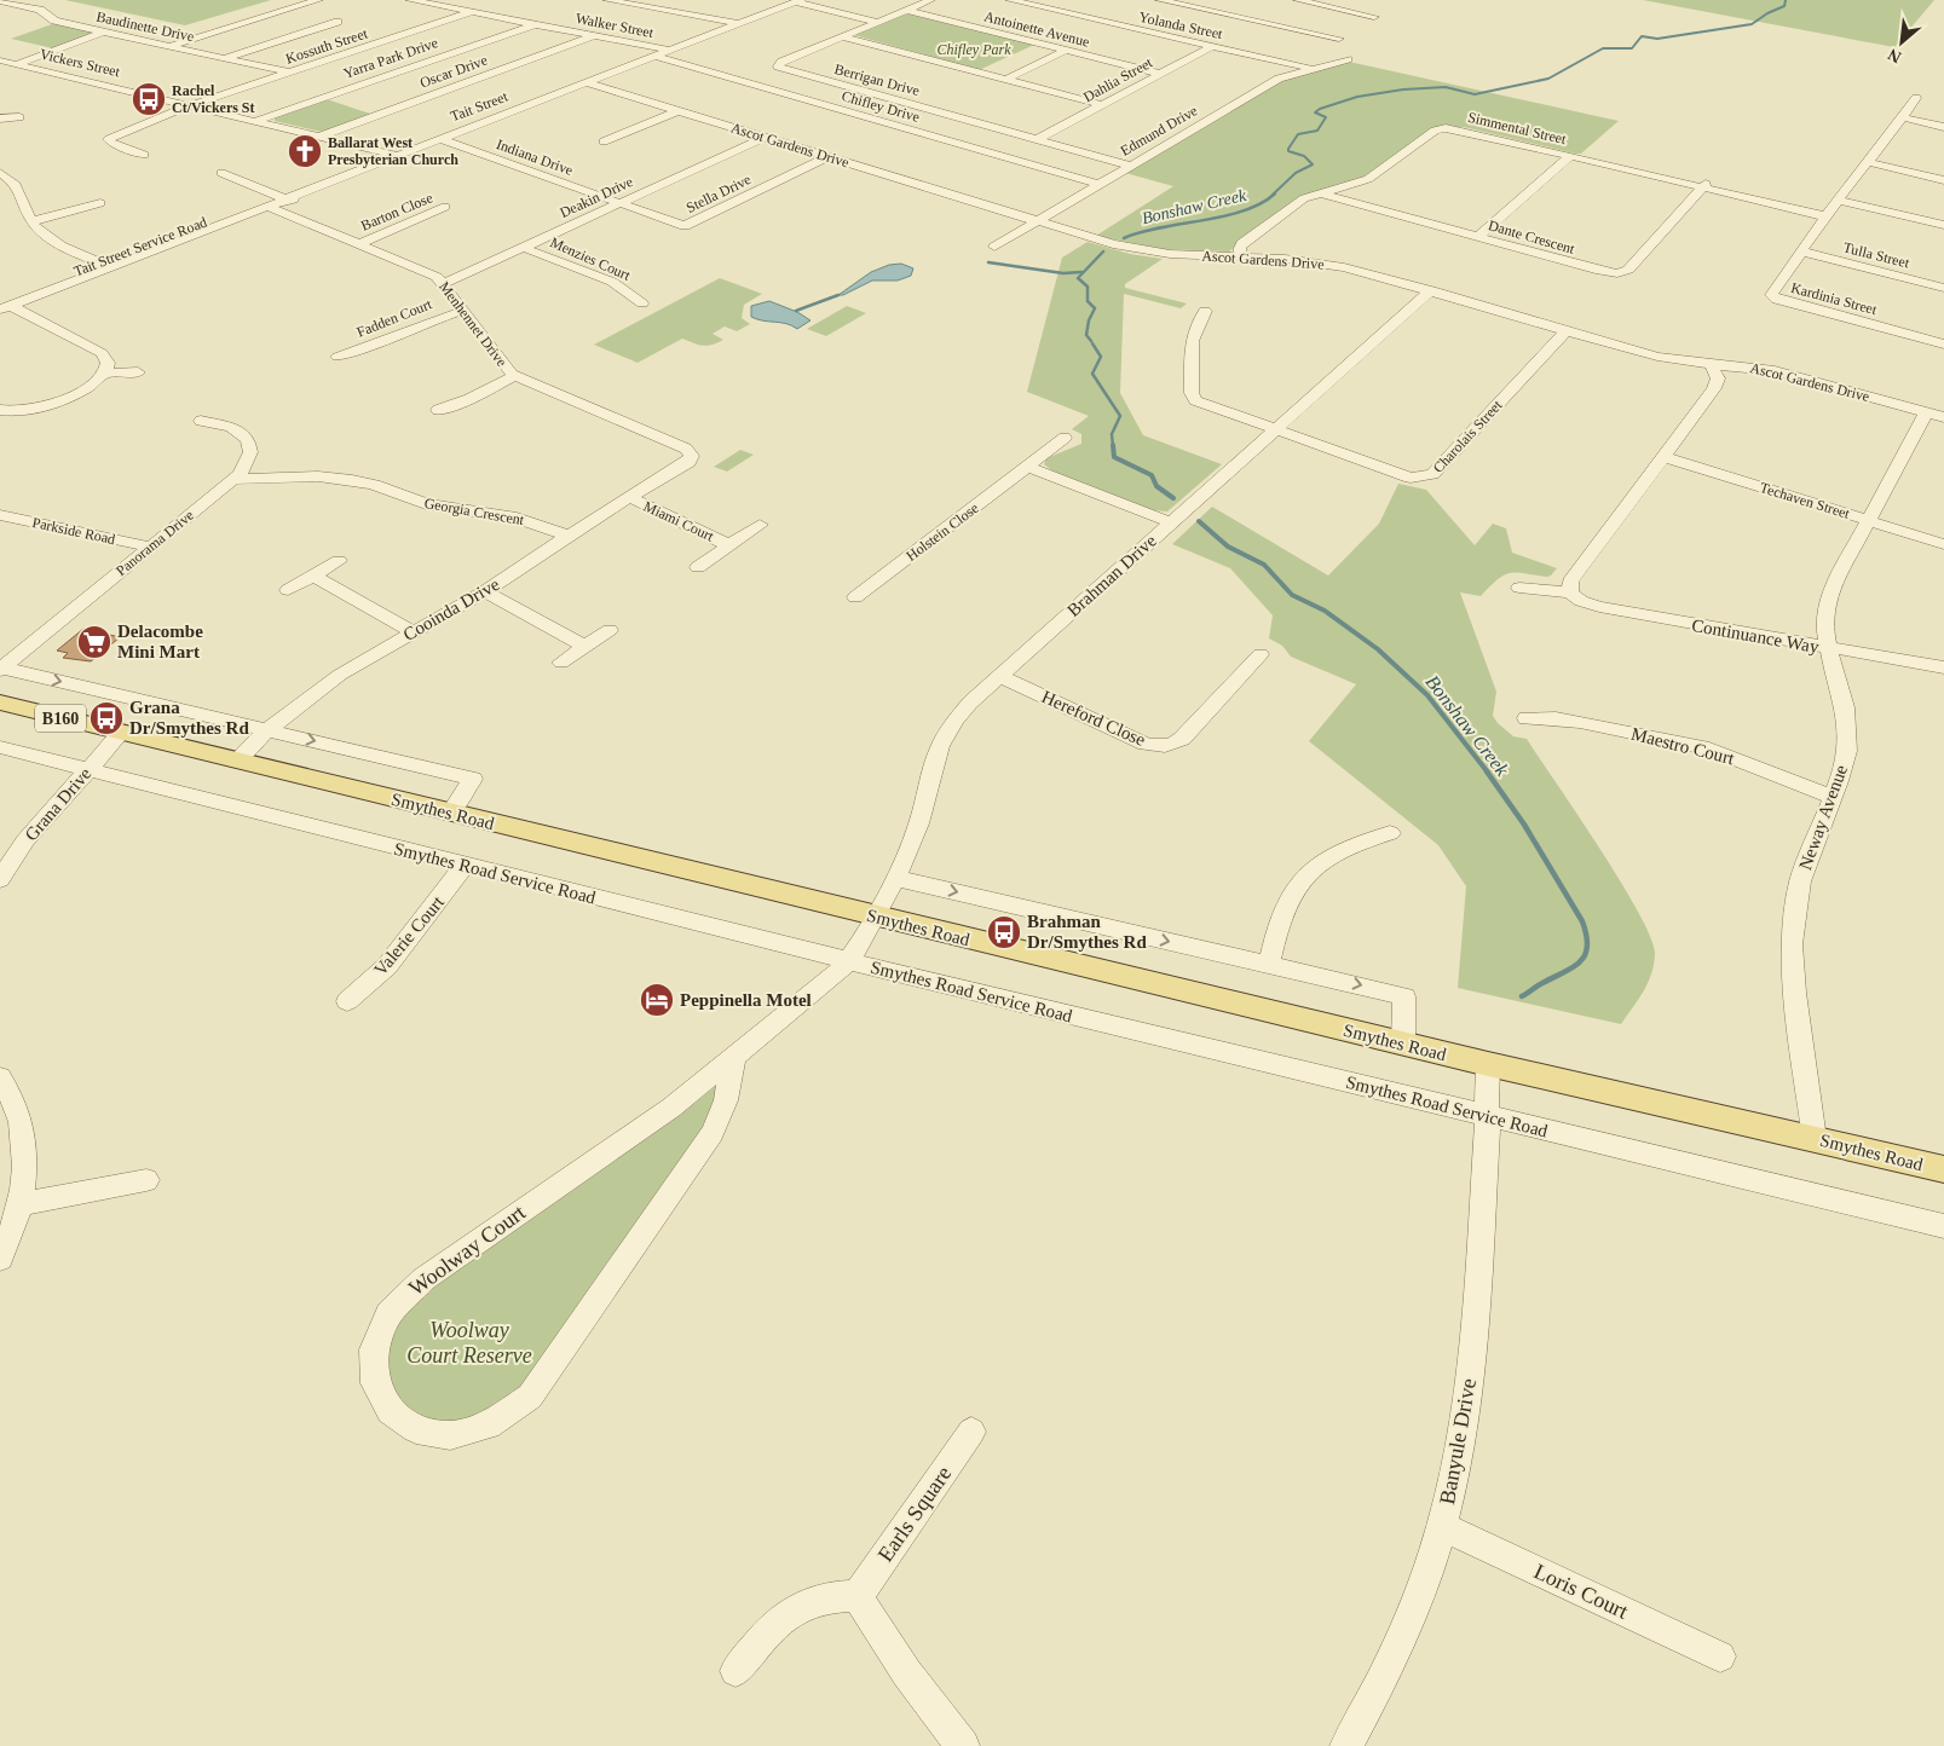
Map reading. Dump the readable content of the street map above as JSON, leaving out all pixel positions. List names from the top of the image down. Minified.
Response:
{"streets":{"main road":["B160","Smythes Road"],"street":["Walker Street","Yolanda Street","Baudinette Drive","Antoinette Avenue","Kossuth Street","Yarra Park Drive","Vickers Street","Oscar Drive","Berrigan Drive","Dahlia Street","Tait Street","Chifley Drive","Simmental Street","Edmund Drive","Ascot Gardens Drive","Indiana Drive","Stella Drive","Deakin Drive","Barton Close","Dante Crescent","Tait Street Service Road","Tulla Street","Menzies Court","Kardinia Street","Fadden Court","Menhennet Drive","Charolais Street","Techaven Street","Georgia Crescent","Miami Court","Parkside Road","Holstein Close","Panorama Drive","Brahman Drive","Cooinda Drive","Continuance Way","Hereford Close","Maestro Court","Grana Drive","Neway Avenue","Smythes Road Service Road","Valerie Court","Woolway Court","Banyule Drive","Earls Square","Loris Court"]},"crossings":[["Walker Street","Kossuth Street"],["Walker Street","Yarra Park Drive"],["Walker Street","Oscar Drive"],["Yolanda Street","Dahlia Street"],["Yolanda Street","Edmund Drive"],["Baudinette Drive","Kossuth Street"],["Antoinette Avenue","Berrigan Drive"],["Antoinette Avenue","Dahlia Street"],["Kossuth Street","Vickers Street"],["Yarra Park Drive","Vickers Street"],["Vickers Street","Oscar Drive"],["Vickers Street","Tait Street"],["Berrigan Drive","Dahlia Street"],["Berrigan Drive","Edmund Drive"],["Tait Street","Ascot Gardens Drive"],["Tait Street","Indiana Drive"],["Tait Street","Tait Street Service Road"],["Tait Street","Menhennet Drive"],["Chifley Drive","Edmund Drive"],["Simmental Street","Ascot Gardens Drive"],["Simmental Street","Dante Crescent"],["Simmental Street","Kardinia Street"],["Edmund Drive","Ascot Gardens Drive"],["Ascot Gardens Drive","Stella Drive"],["Ascot Gardens Drive","Deakin Drive"],["Ascot Gardens Drive","Charolais Street"],["Ascot Gardens Drive","Brahman Drive"],["Ascot Gardens Drive","Neway Avenue"],["Indiana Drive","Stella Drive"],["Indiana Drive","Deakin Drive"],["Stella Drive","Deakin Drive"],["Deakin Drive","Menzies Court"],["Deakin Drive","Menhennet Drive"],["Barton Close","Menhennet Drive"],["Tulla Street","Kardinia Street"],["Fadden Court","Menhennet Drive"],["Menhennet Drive","Cooinda Drive"],["Charolais Street","Brahman Drive"],["Techaven Street","Neway Avenue"],["Georgia Crescent","Panorama Drive"],["Georgia Crescent","Cooinda Drive"],["Miami Court","Cooinda Drive"],["Parkside Road","Panorama Drive"],["Brahman Drive","Hereford Close"],["Brahman Drive","Smythes Road"],["Brahman Drive","Woolway Court"],["Cooinda Drive","Smythes Road"],["Continuance Way","Neway Avenue"],["Maestro Court","Neway Avenue"],["Grana Drive","Smythes Road"],["Grana Drive","Smythes Road Service Road"],["Smythes Road","Neway Avenue"],["Smythes Road","Woolway Court"],["Smythes Road","Banyule Drive"],["Smythes Road Service Road","Valerie Court"],["Smythes Road Service Road","Woolway Court"],["Smythes Road Service Road","Banyule Drive"],["Banyule Drive","Loris Court"]],"water":["Bonshaw Creek"],"parks":["Chifley Park","Woolway Court Reserve"],"places":{"bus stop":["Rachel Ct/Vickers St","Grana Dr/Smythes Rd","Brahman Dr/Smythes Rd"],"church":["Ballarat West Presbyterian Church"],"supermarket":["Delacombe Mini Mart"],"hotel":["Peppinella Motel"]},"north":"bottom left"}
